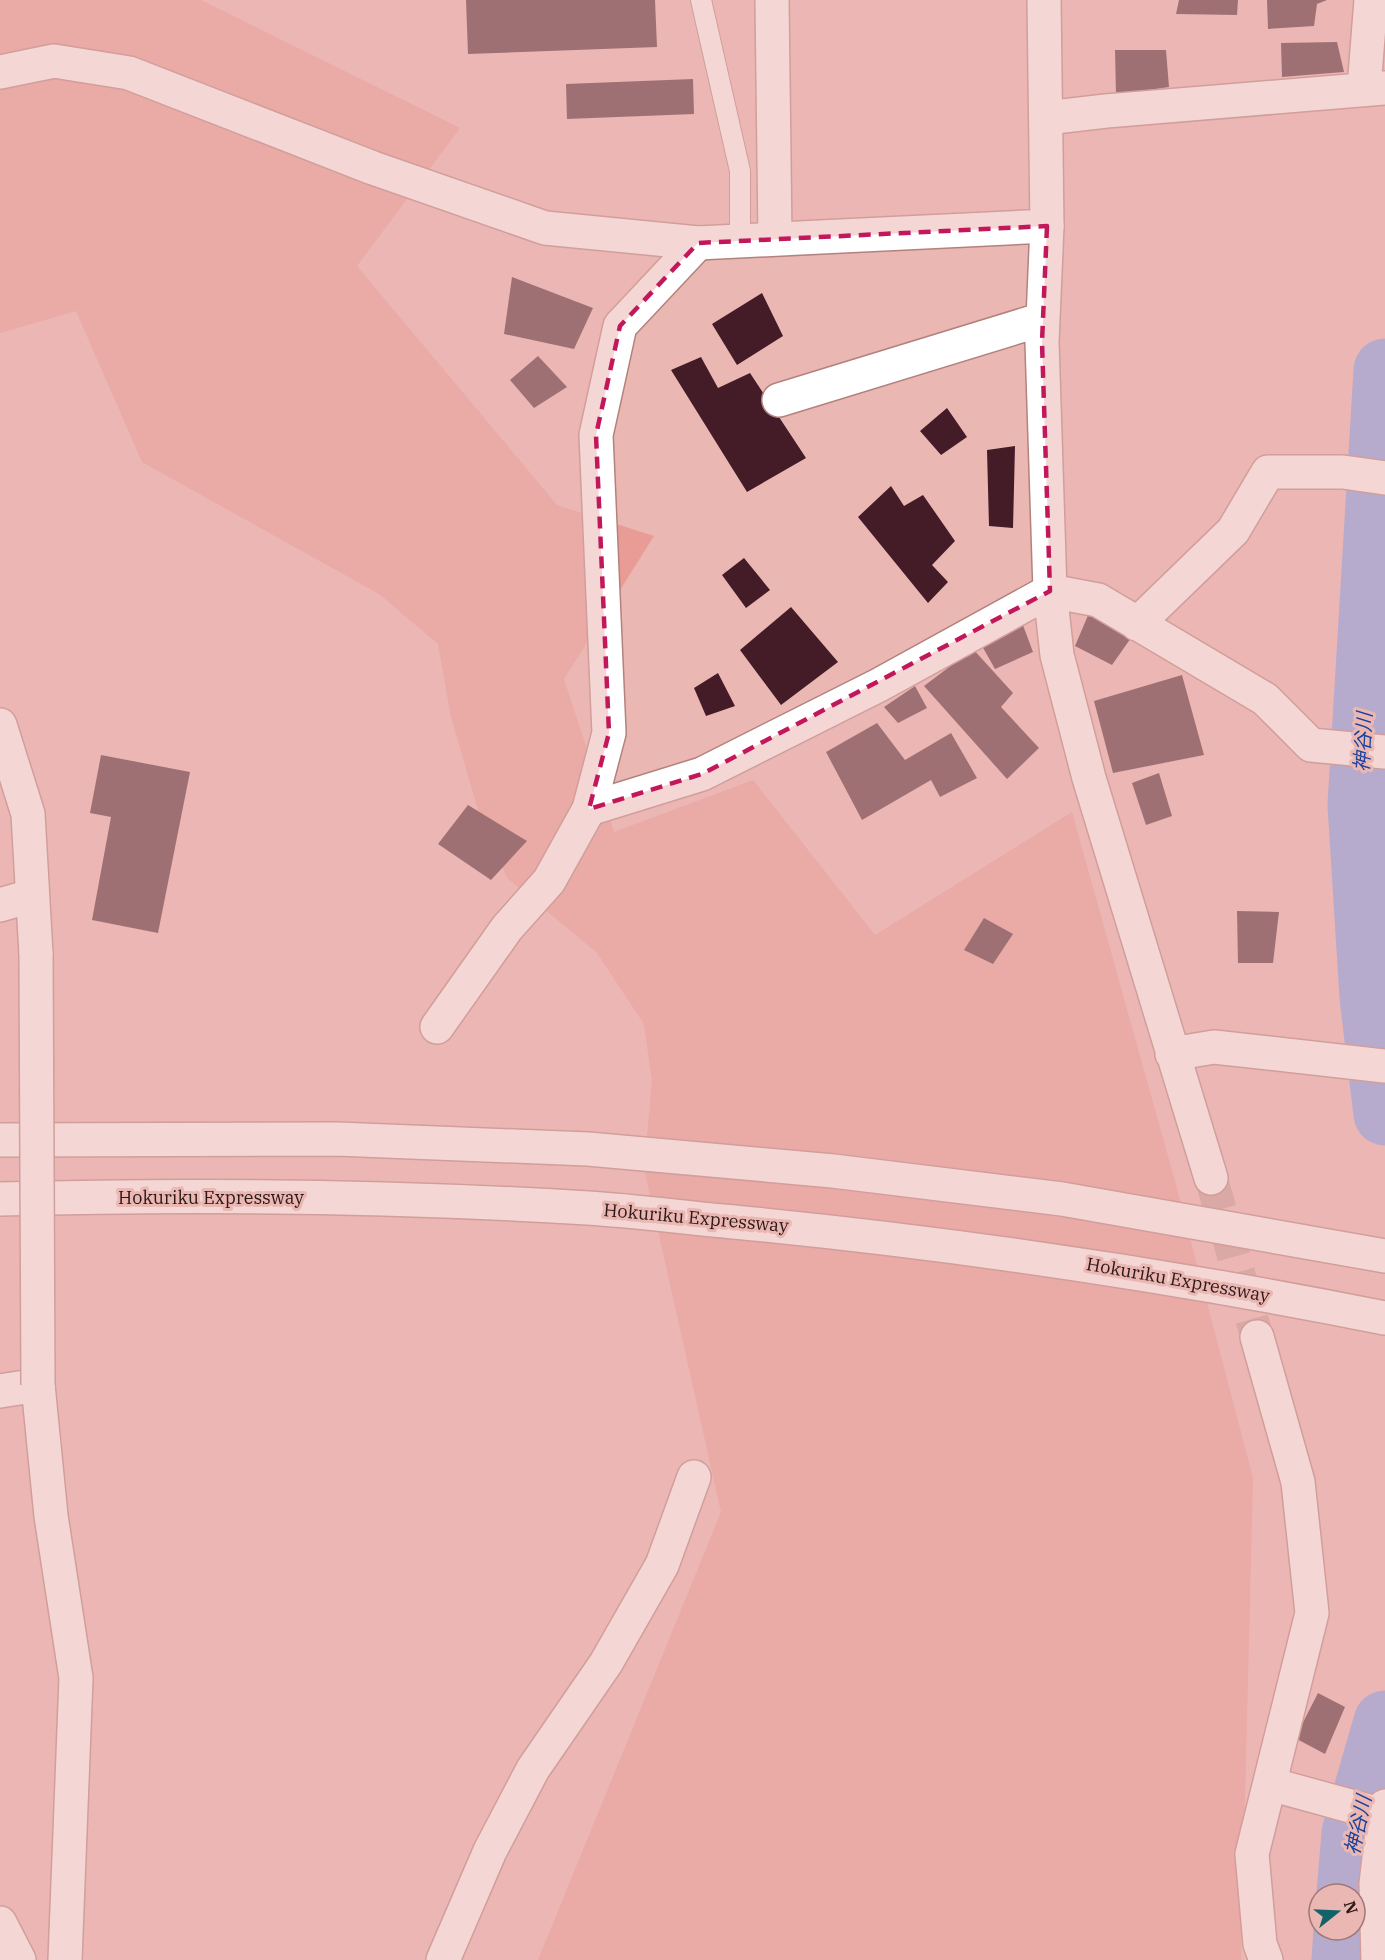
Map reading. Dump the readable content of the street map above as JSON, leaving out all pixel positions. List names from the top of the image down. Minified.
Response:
{"streets":{"main road":["Hokuriku Expressway"]},"water":["神谷川"],"north":"right"}
